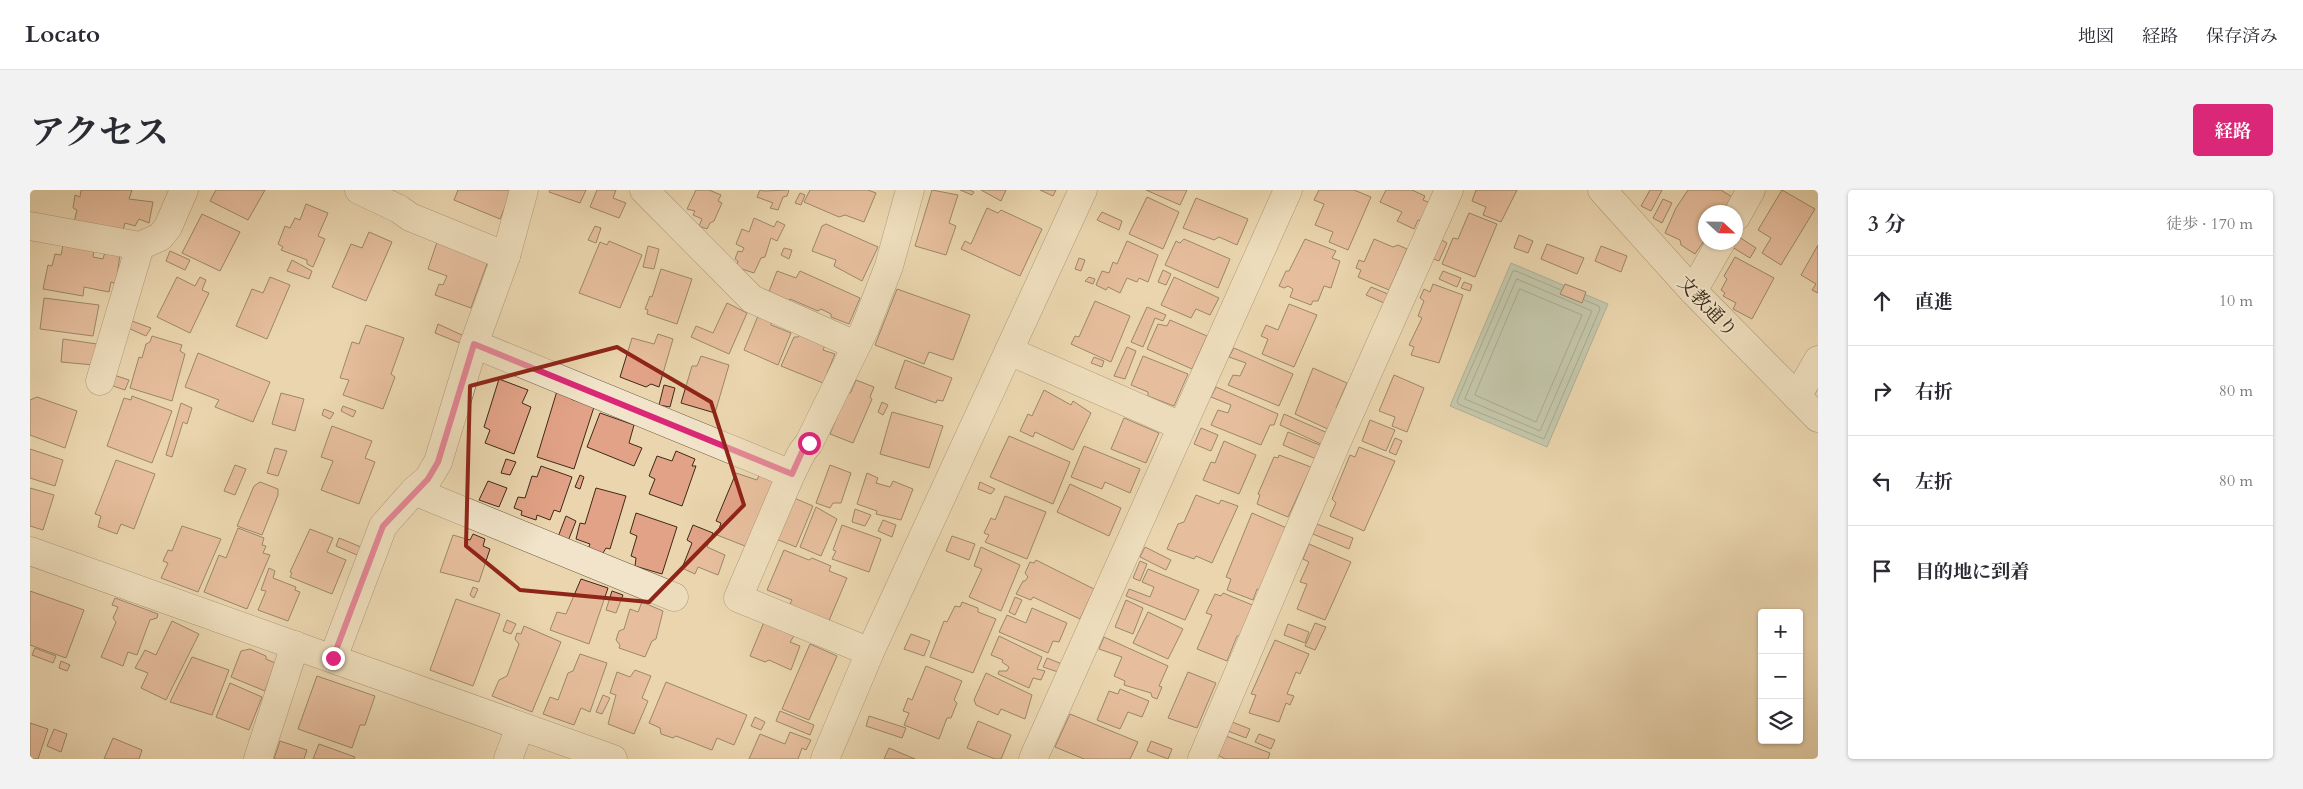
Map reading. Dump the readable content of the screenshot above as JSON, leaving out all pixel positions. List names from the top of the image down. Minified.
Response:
{"streets":{"street":["文教通り"]},"north":"right","page":{"header":"Locato","nav":["地図","経路","保存済み"],"title":"アクセス","buttons":"経路","heading":["3 分","徒歩 · 170 m"],"list":[["直進","10 m"],["右折","80 m"],["左折","80 m"],"目的地に到着"],"map_buttons":["+","−"]}}
